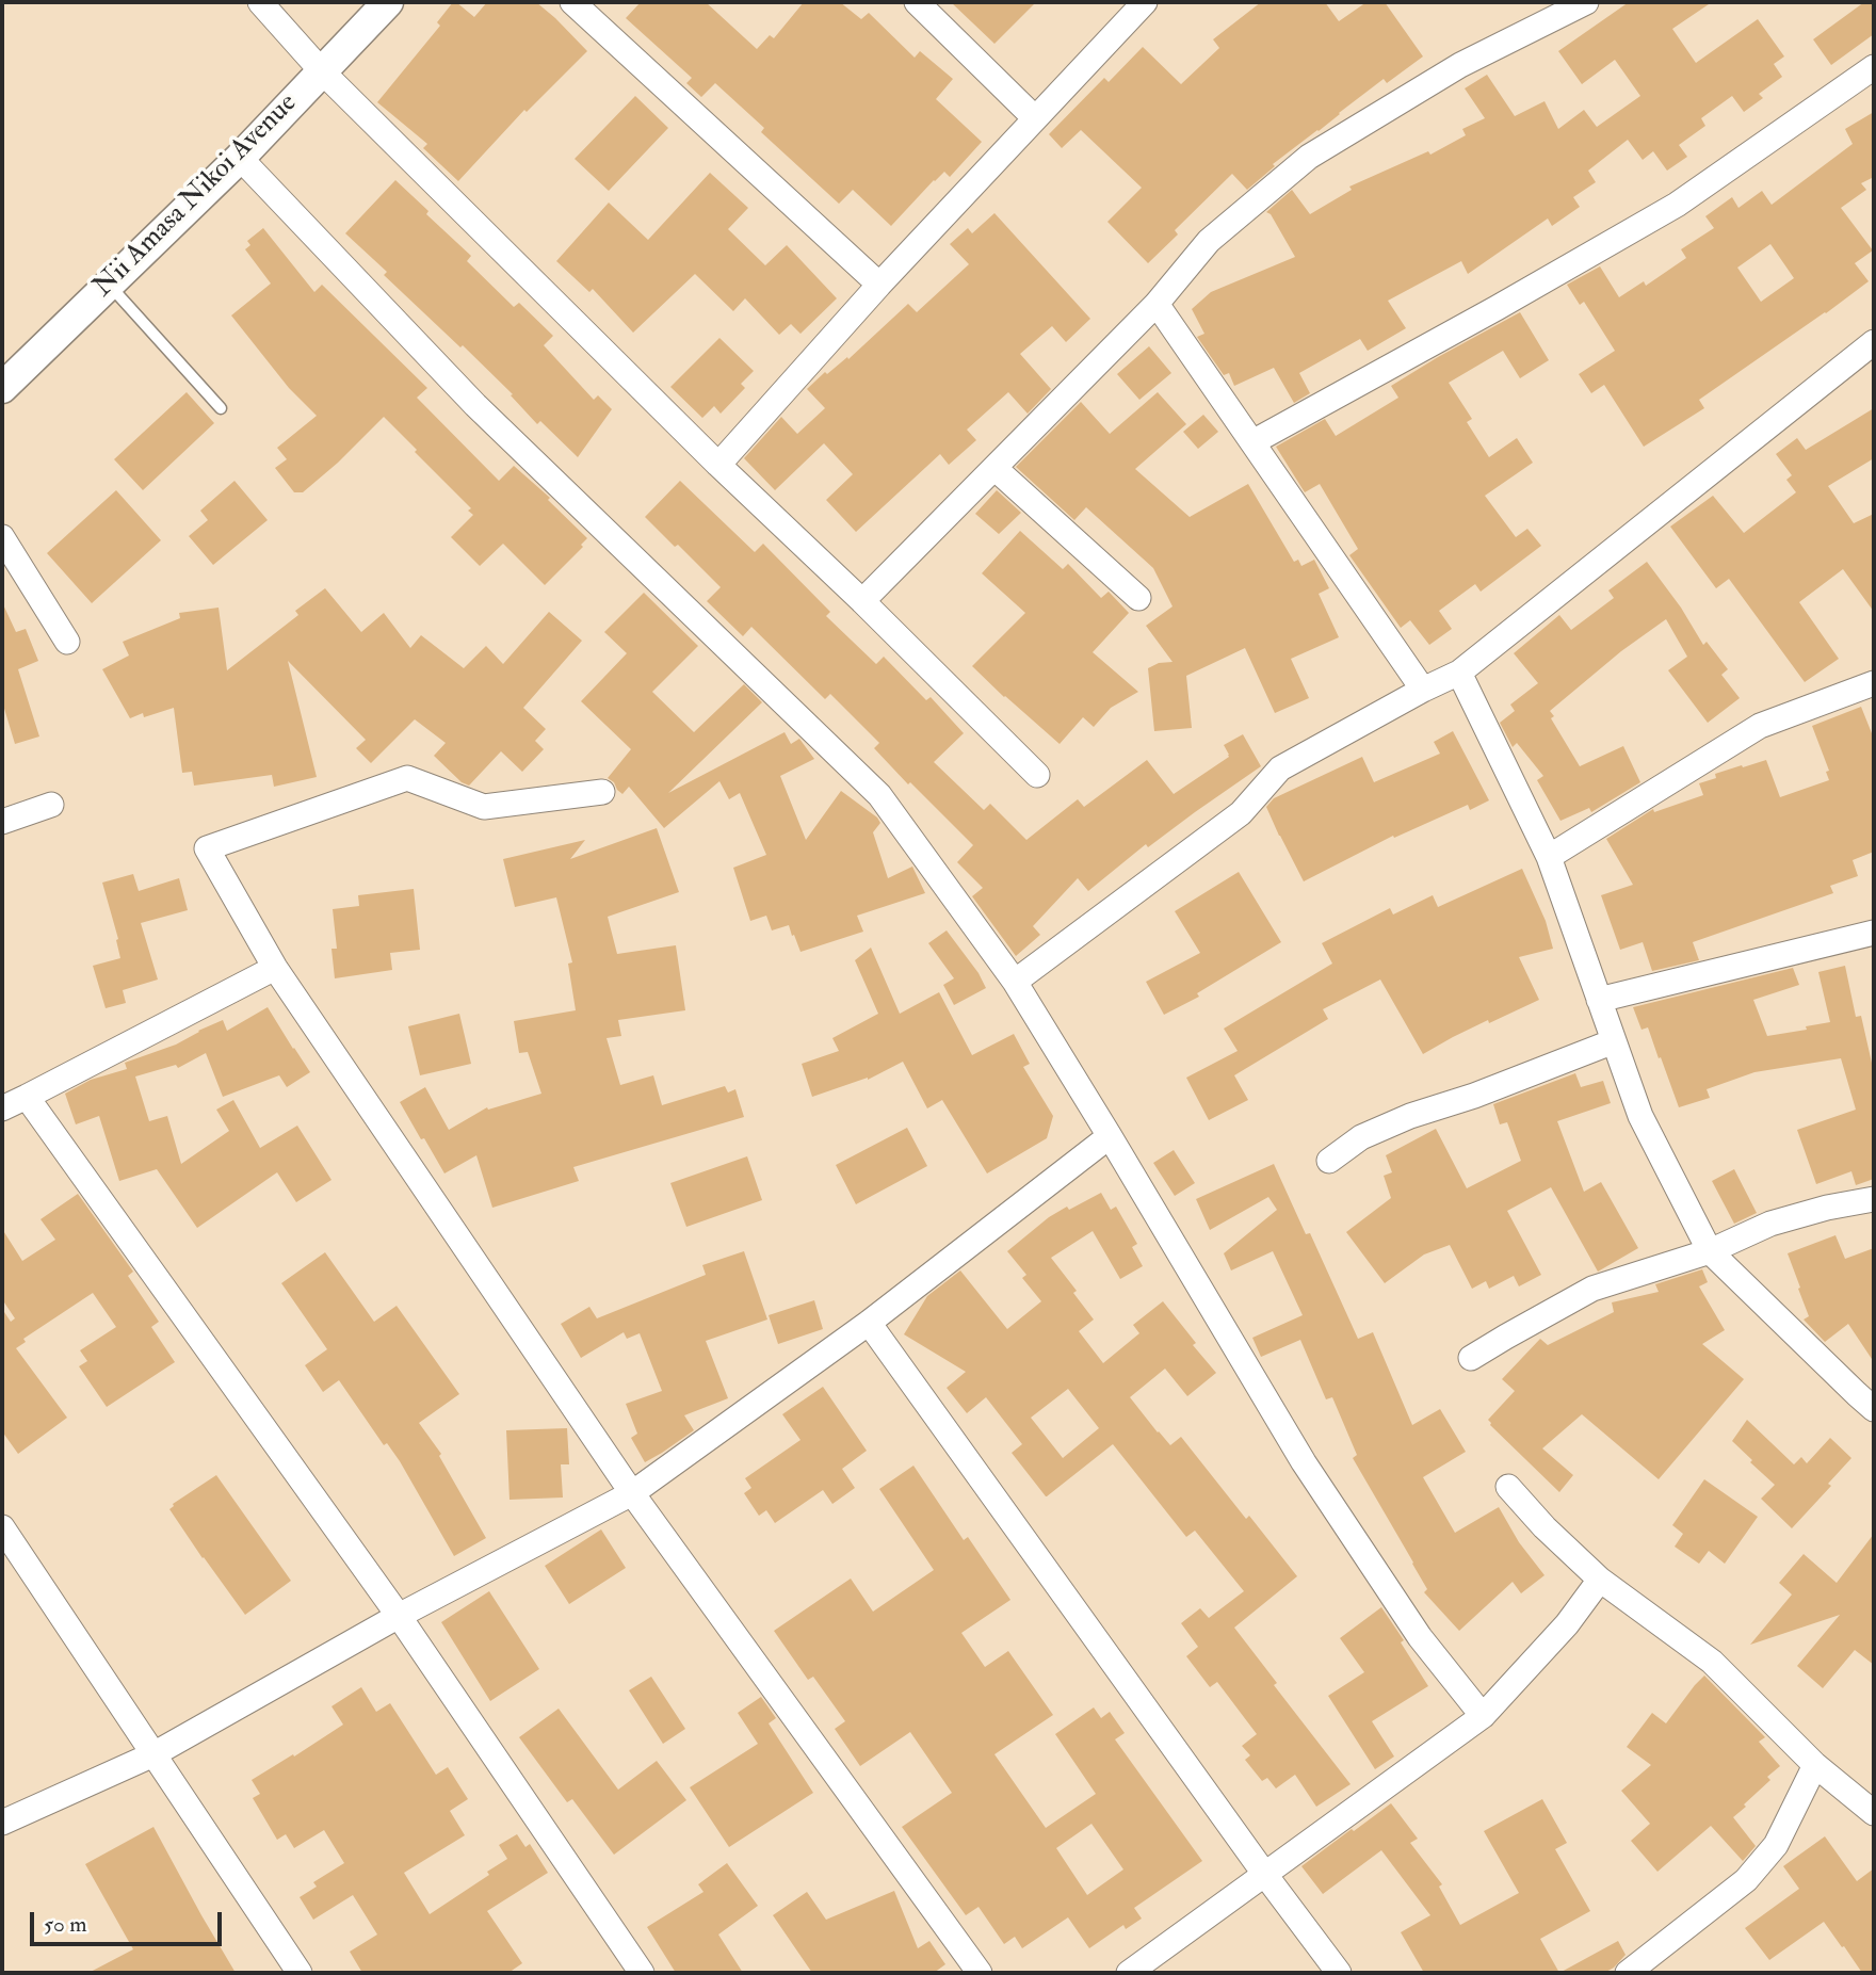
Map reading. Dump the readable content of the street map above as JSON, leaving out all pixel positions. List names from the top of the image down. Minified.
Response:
{"streets":{"street":["Nii Amasa Nikoi Avenue"]},"scale_bar":"50 m"}
